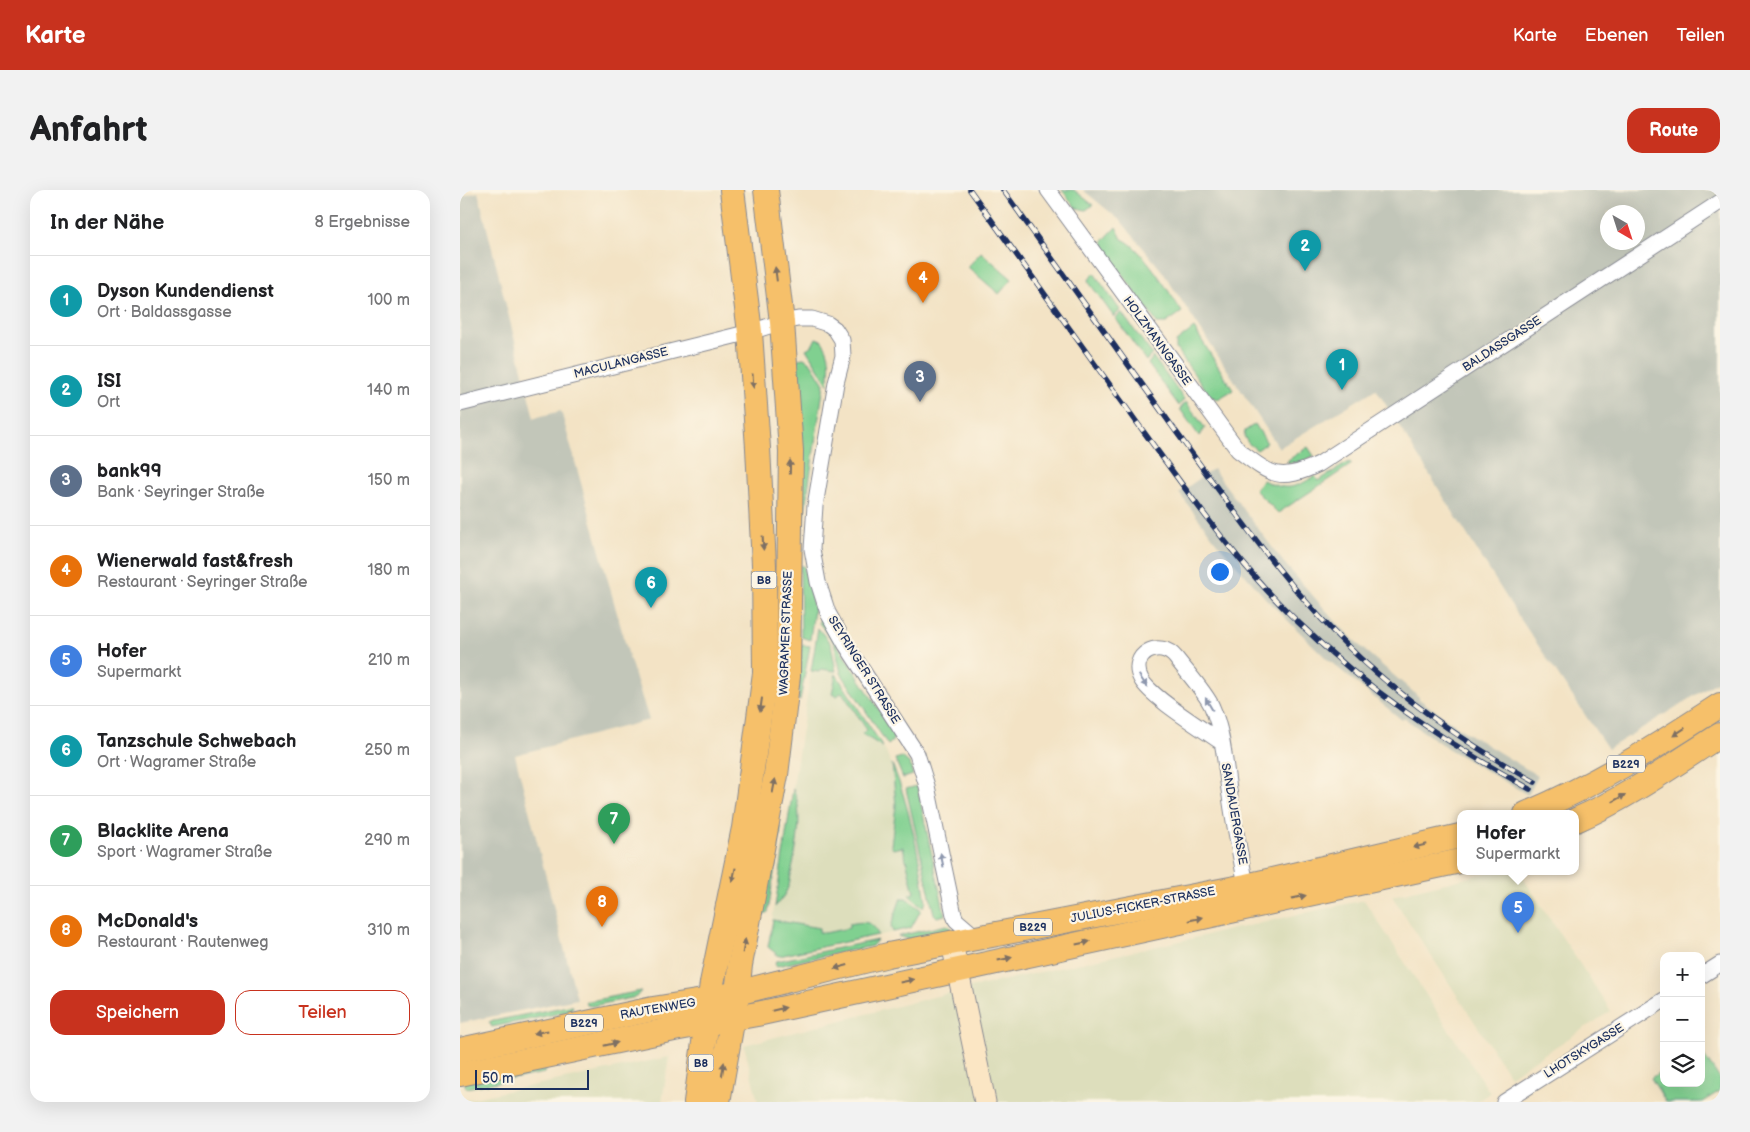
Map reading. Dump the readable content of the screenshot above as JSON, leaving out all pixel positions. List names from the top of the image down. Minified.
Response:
{"streets":{"main road":["B8","WAGRAMER STRASSE","B229","JULIUS-FICKER-STRASSE","RAUTENWEG"],"street":["HOLZMANNGASSE","BALDASSGASSE","MACULANGASSE","SEYRINGER STRASSE","SANDAUERGASSE","LHOTSKYGASSE"]},"crossings":[["HOLZMANNGASSE","BALDASSGASSE"],["MACULANGASSE","WAGRAMER STRASSE"],["MACULANGASSE","SEYRINGER STRASSE"],["WAGRAMER STRASSE","B229"],["WAGRAMER STRASSE","JULIUS-FICKER-STRASSE"],["WAGRAMER STRASSE","RAUTENWEG"],["SEYRINGER STRASSE","JULIUS-FICKER-STRASSE"],["B229","JULIUS-FICKER-STRASSE"],["B229","RAUTENWEG"],["SANDAUERGASSE","JULIUS-FICKER-STRASSE"],["JULIUS-FICKER-STRASSE","RAUTENWEG"]],"one_way":["SEYRINGER STRASSE"],"scale_bar":"50 m","north":"bottom right","page":{"header":"Karte","nav":["Karte","Ebenen","Teilen"],"buttons":["Route",["Speichern","Teilen"]],"title":"Anfahrt","heading":["In der Nähe","8 Ergebnisse"],"pins":["2","4","1","3","6","7","8","5"],"list":[{"mark":"1","name":"Dyson Kundendienst","note":"Ort · Baldassgasse","value":"100 m"},{"mark":"2","name":"ISI","note":"Ort","value":"140 m"},{"mark":"3","name":"bank99","note":"Bank · Seyringer Straße","value":"150 m"},{"mark":"4","name":"Wienerwald fast&fresh","note":"Restaurant · Seyringer Straße","value":"180 m"},{"mark":"5","name":"Hofer","note":"Supermarkt","value":"210 m"},{"mark":"6","name":"Tanzschule Schwebach","note":"Ort · Wagramer Straße","value":"250 m"},{"mark":"7","name":"Blacklite Arena","note":"Sport · Wagramer Straße","value":"290 m"},{"mark":"8","name":"McDonald's","note":"Restaurant · Rautenweg","value":"310 m"}],"popup":["Hofer","Supermarkt"],"map_buttons":["+","−"],"scale":"50 m"}}
